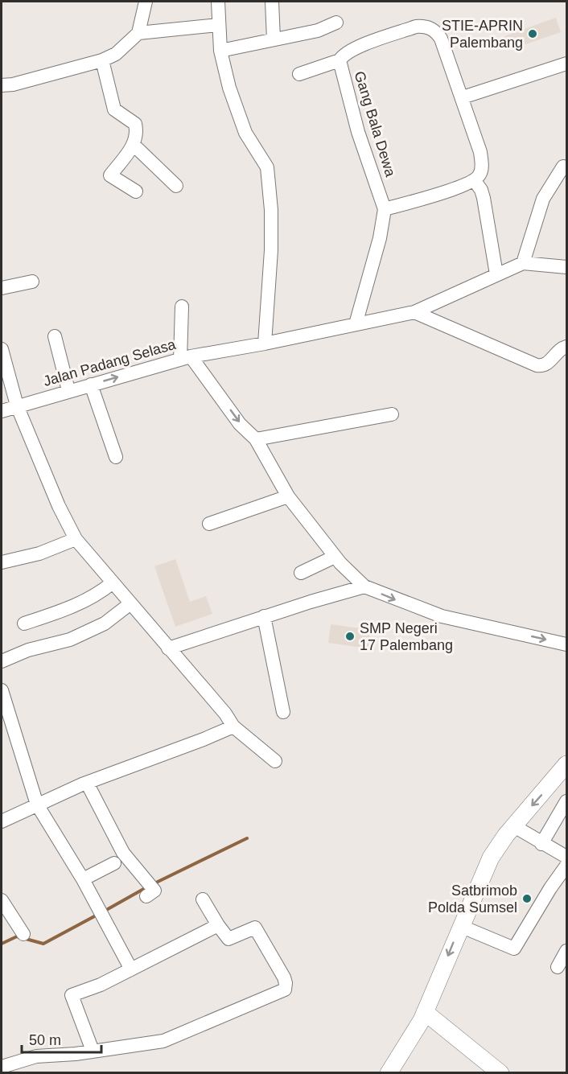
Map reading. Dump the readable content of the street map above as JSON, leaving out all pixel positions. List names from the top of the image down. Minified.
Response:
{"streets":{"street":["Gang Bala Dewa","Jalan Padang Selasa"]},"one_way":["Jalan Padang Selasa"],"places":["STIE-APRIN Palembang","SMP Negeri 17 Palembang","Satbrimob Polda Sumsel"],"scale_bar":"50 m"}
